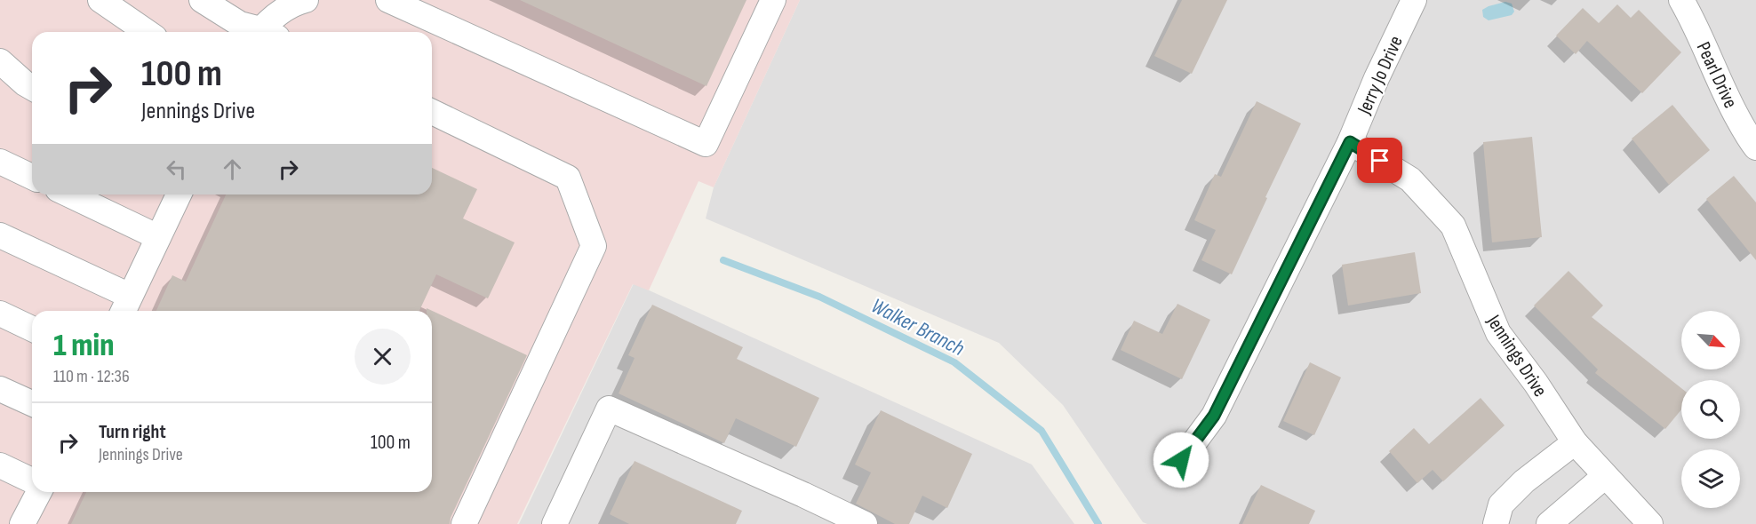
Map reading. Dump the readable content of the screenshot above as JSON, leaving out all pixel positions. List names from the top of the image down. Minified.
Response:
{"streets":{"street":["Jerry Jo Drive","Pearl Drive","Jennings Drive"]},"crossings":[["Jerry Jo Drive","Jennings Drive"]],"water":["Walker Branch"],"north":"bottom right","page":{"turn":["100 m","Jennings Drive"],"heading":["1 min","110 m · 12:36"],"list":[{"name":"Turn right","note":"Jennings Drive","value":"100 m"}]}}
